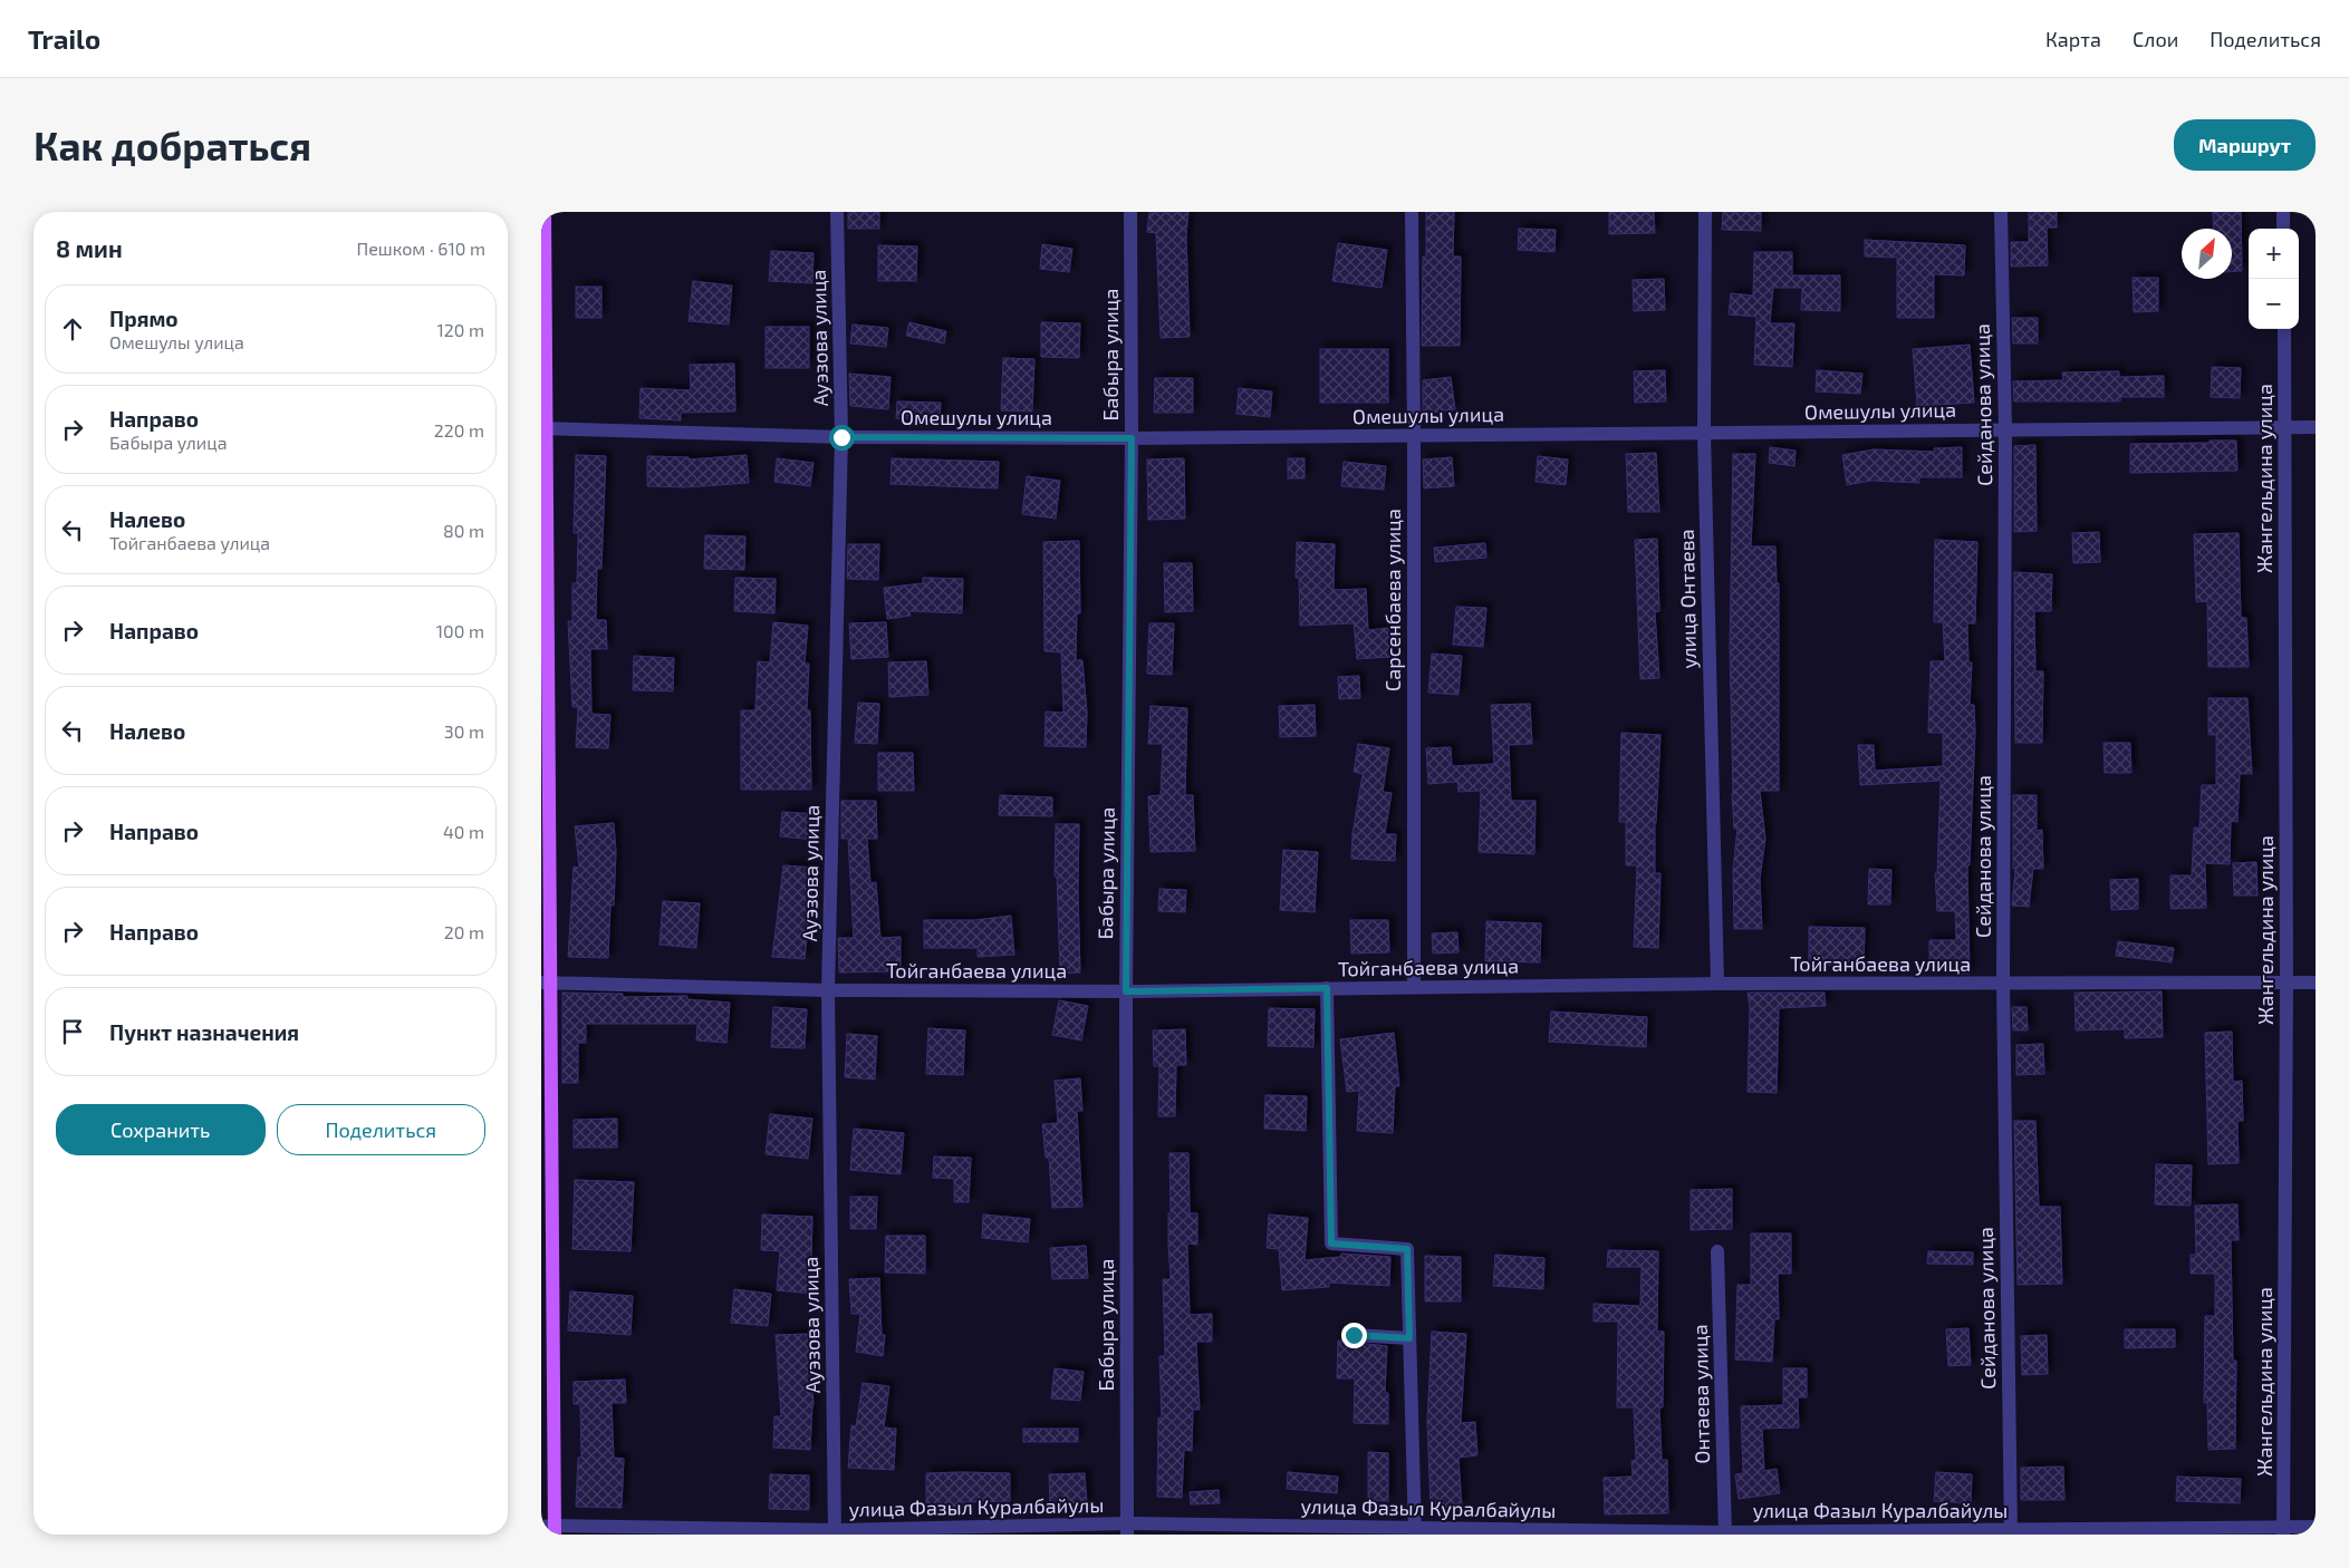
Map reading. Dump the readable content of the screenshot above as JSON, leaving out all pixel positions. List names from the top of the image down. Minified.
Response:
{"streets":{"street":["Ауэзова улица","Бабыра улица","Сейданова улица","Омешулы улица","Жангельдина улица","улица Онтаева","Сарсенбаева улица","Тойганбаева улица","Онтаева улица","улица Фазыл Куралбайулы"]},"crossings":[["Ауэзова улица","Омешулы улица"],["Ауэзова улица","Тойганбаева улица"],["Ауэзова улица","улица Фазыл Куралбайулы"],["Бабыра улица","Омешулы улица"],["Бабыра улица","Тойганбаева улица"],["Бабыра улица","улица Фазыл Куралбайулы"],["Сейданова улица","Омешулы улица"],["Сейданова улица","Тойганбаева улица"],["Сейданова улица","улица Фазыл Куралбайулы"],["Омешулы улица","Жангельдина улица"],["Омешулы улица","улица Онтаева"],["Омешулы улица","Сарсенбаева улица"],["Жангельдина улица","Тойганбаева улица"],["Жангельдина улица","улица Фазыл Куралбайулы"],["улица Онтаева","Тойганбаева улица"],["Сарсенбаева улица","Тойганбаева улица"],["Онтаева улица","улица Фазыл Куралбайулы"]],"north":"top right","page":{"header":"Trailo","nav":["Карта","Слои","Поделиться"],"buttons":["Маршрут",["Сохранить","Поделиться"]],"title":"Как добраться","heading":["8 мин","Пешком · 610 m"],"map_buttons":["+","−"],"list":[["Прямо","Омешулы улица","120 m"],["Направо","Бабыра улица","220 m"],["Налево","Тойганбаева улица","80 m"],["Направо","100 m"],["Налево","30 m"],["Направо","40 m"],["Направо","20 m"],"Пункт назначения"]}}
